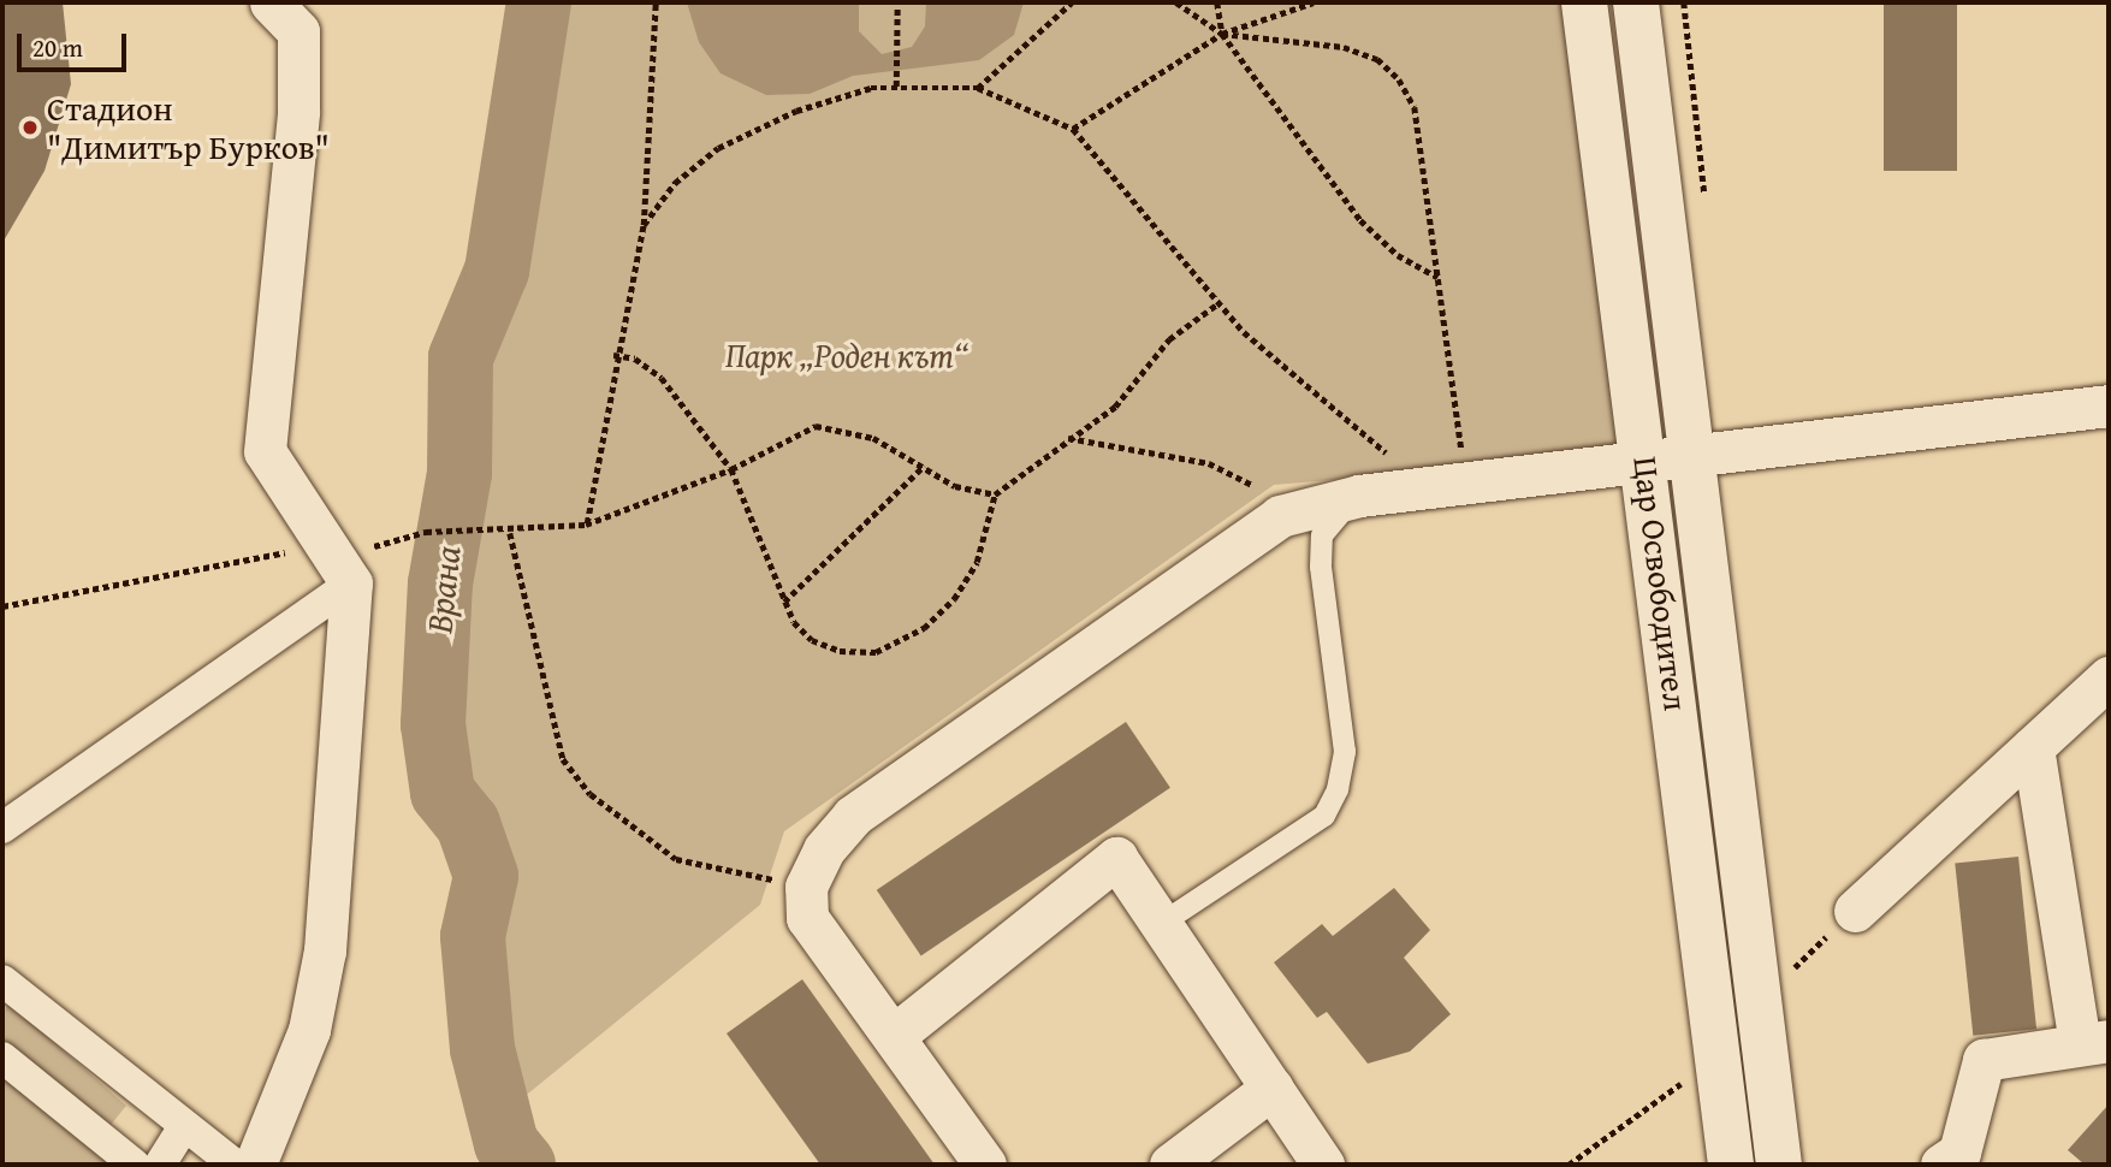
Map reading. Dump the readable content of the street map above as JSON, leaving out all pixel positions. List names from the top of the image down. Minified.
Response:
{"streets":{"street":["Цар Освободител"]},"water":["Врана"],"parks":["Парк „Роден кът“"],"places":["Стадион \"Димитър Бурков\""],"scale_bar":"20 m"}
